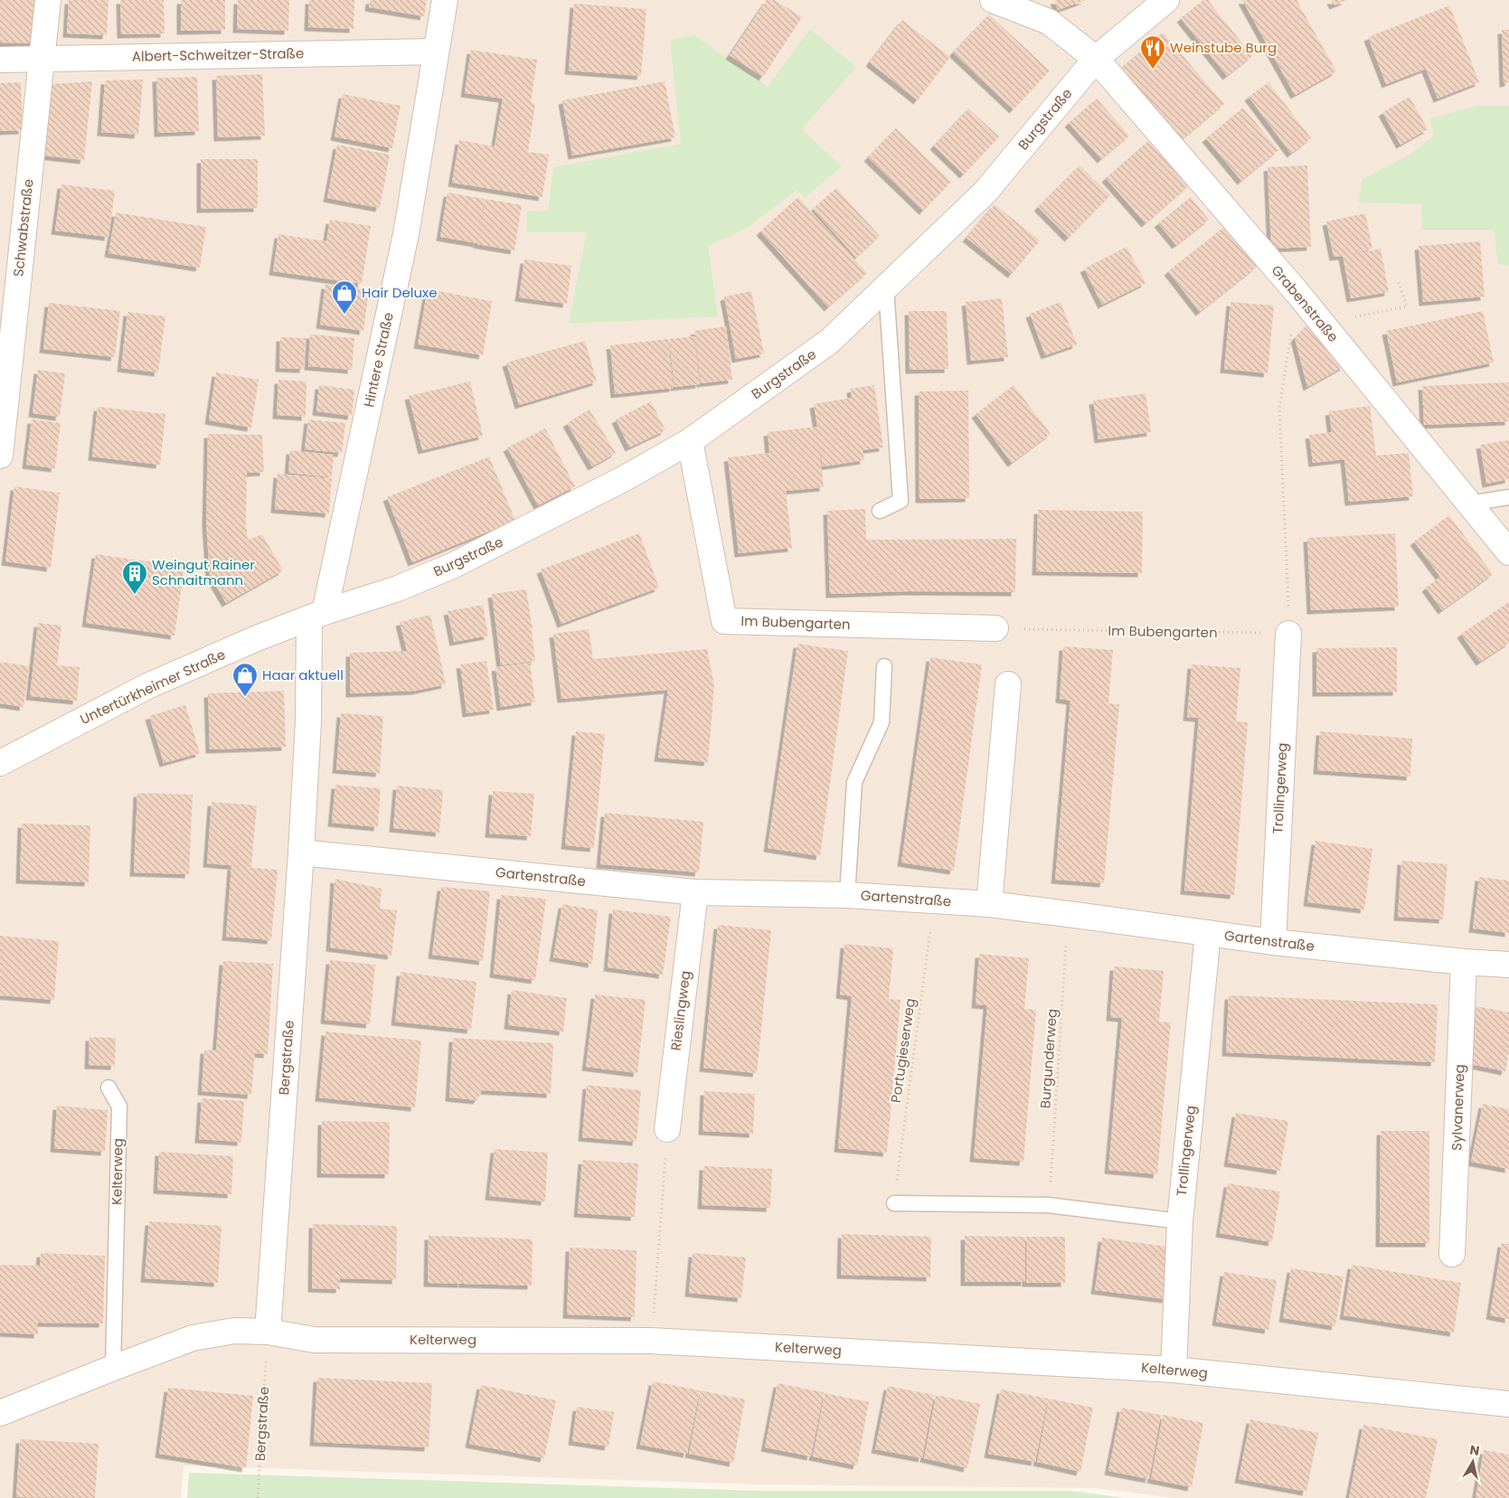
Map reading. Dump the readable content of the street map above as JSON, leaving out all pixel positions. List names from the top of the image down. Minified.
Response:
{"streets":{"street":["Albert-Schweitzer-Straße","Burgstraße","Schwabstraße","Grabenstraße","Hintere Straße","Im Bubengarten","Untertürkheimer Straße","Trollingerweg","Gartenstraße","Rieslingweg","Bergstraße","Sylvanerweg","Kelterweg"],"path":["Portugieserweg","Burgunderweg"]},"crossings":[["Albert-Schweitzer-Straße","Schwabstraße"],["Albert-Schweitzer-Straße","Hintere Straße"],["Burgstraße","Grabenstraße"],["Burgstraße","Hintere Straße"],["Burgstraße","Im Bubengarten"],["Burgstraße","Untertürkheimer Straße"],["Burgstraße","Bergstraße"],["Hintere Straße","Untertürkheimer Straße"],["Hintere Straße","Bergstraße"],["Im Bubengarten","Trollingerweg"],["Untertürkheimer Straße","Bergstraße"],["Trollingerweg","Gartenstraße"],["Trollingerweg","Kelterweg"],["Gartenstraße","Rieslingweg"],["Gartenstraße","Portugieserweg"],["Gartenstraße","Bergstraße"],["Gartenstraße","Burgunderweg"],["Gartenstraße","Sylvanerweg"],["Bergstraße","Kelterweg"]],"places":{"restaurant":["Weinstube Burg"],"shop":["Hair Deluxe","Haar aktuell"],"building":["Weingut Rainer Schnaitmann"]},"north":"top"}
